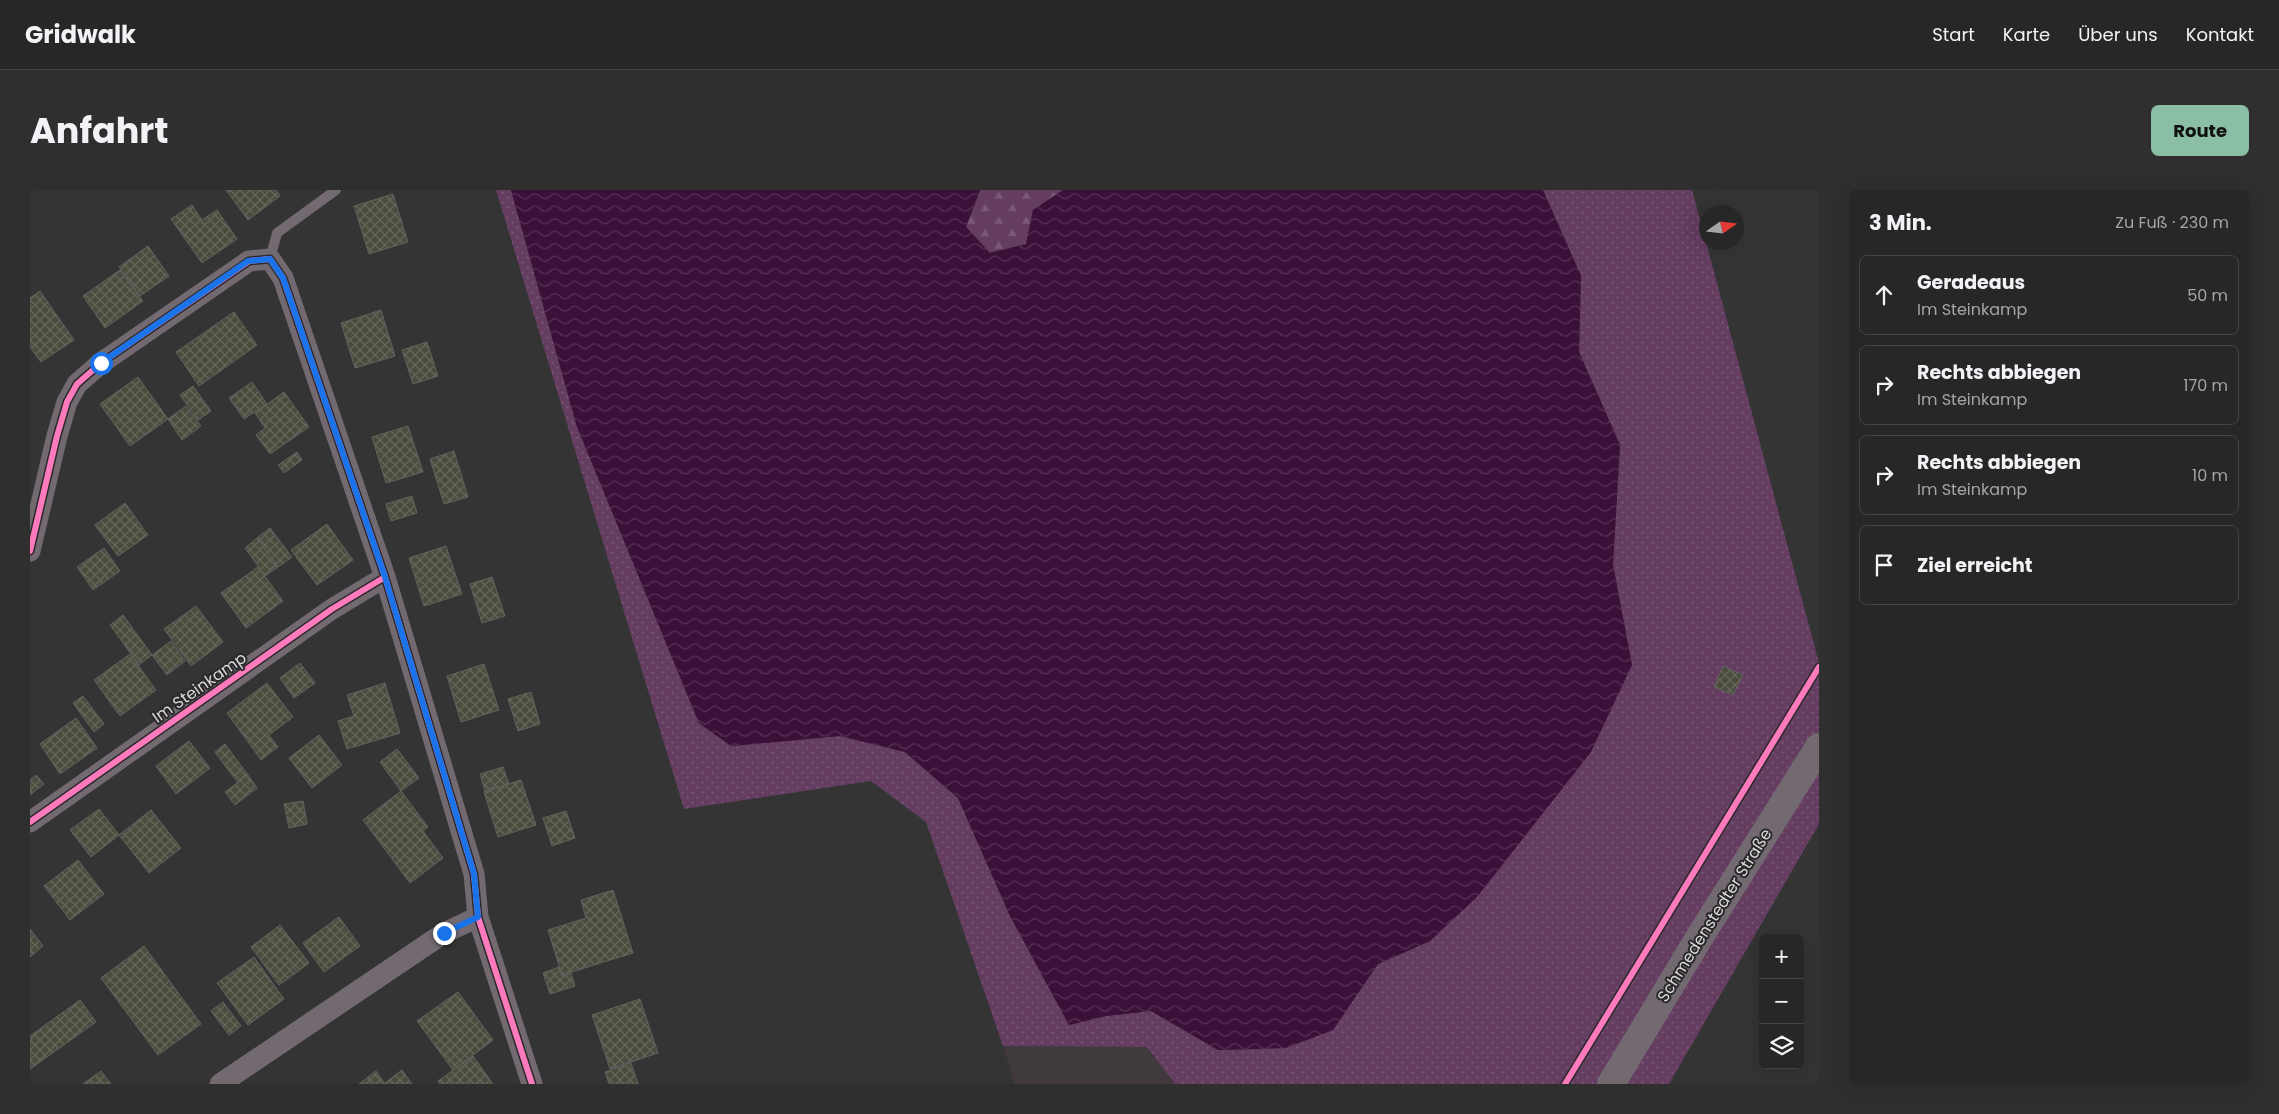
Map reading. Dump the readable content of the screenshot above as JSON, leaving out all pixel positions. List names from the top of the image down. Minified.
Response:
{"streets":{"main road":["Schmedenstedter Straße"],"street":["Im Steinkamp"]},"north":"right","page":{"header":"Gridwalk","nav":["Start","Karte","Über uns","Kontakt"],"title":"Anfahrt","buttons":"Route","heading":["3 Min.","Zu Fuß · 230 m"],"list":[["Geradeaus","Im Steinkamp","50 m"],["Rechts abbiegen","Im Steinkamp","170 m"],["Rechts abbiegen","Im Steinkamp","10 m"],"Ziel erreicht"],"map_buttons":["+","−"]}}
